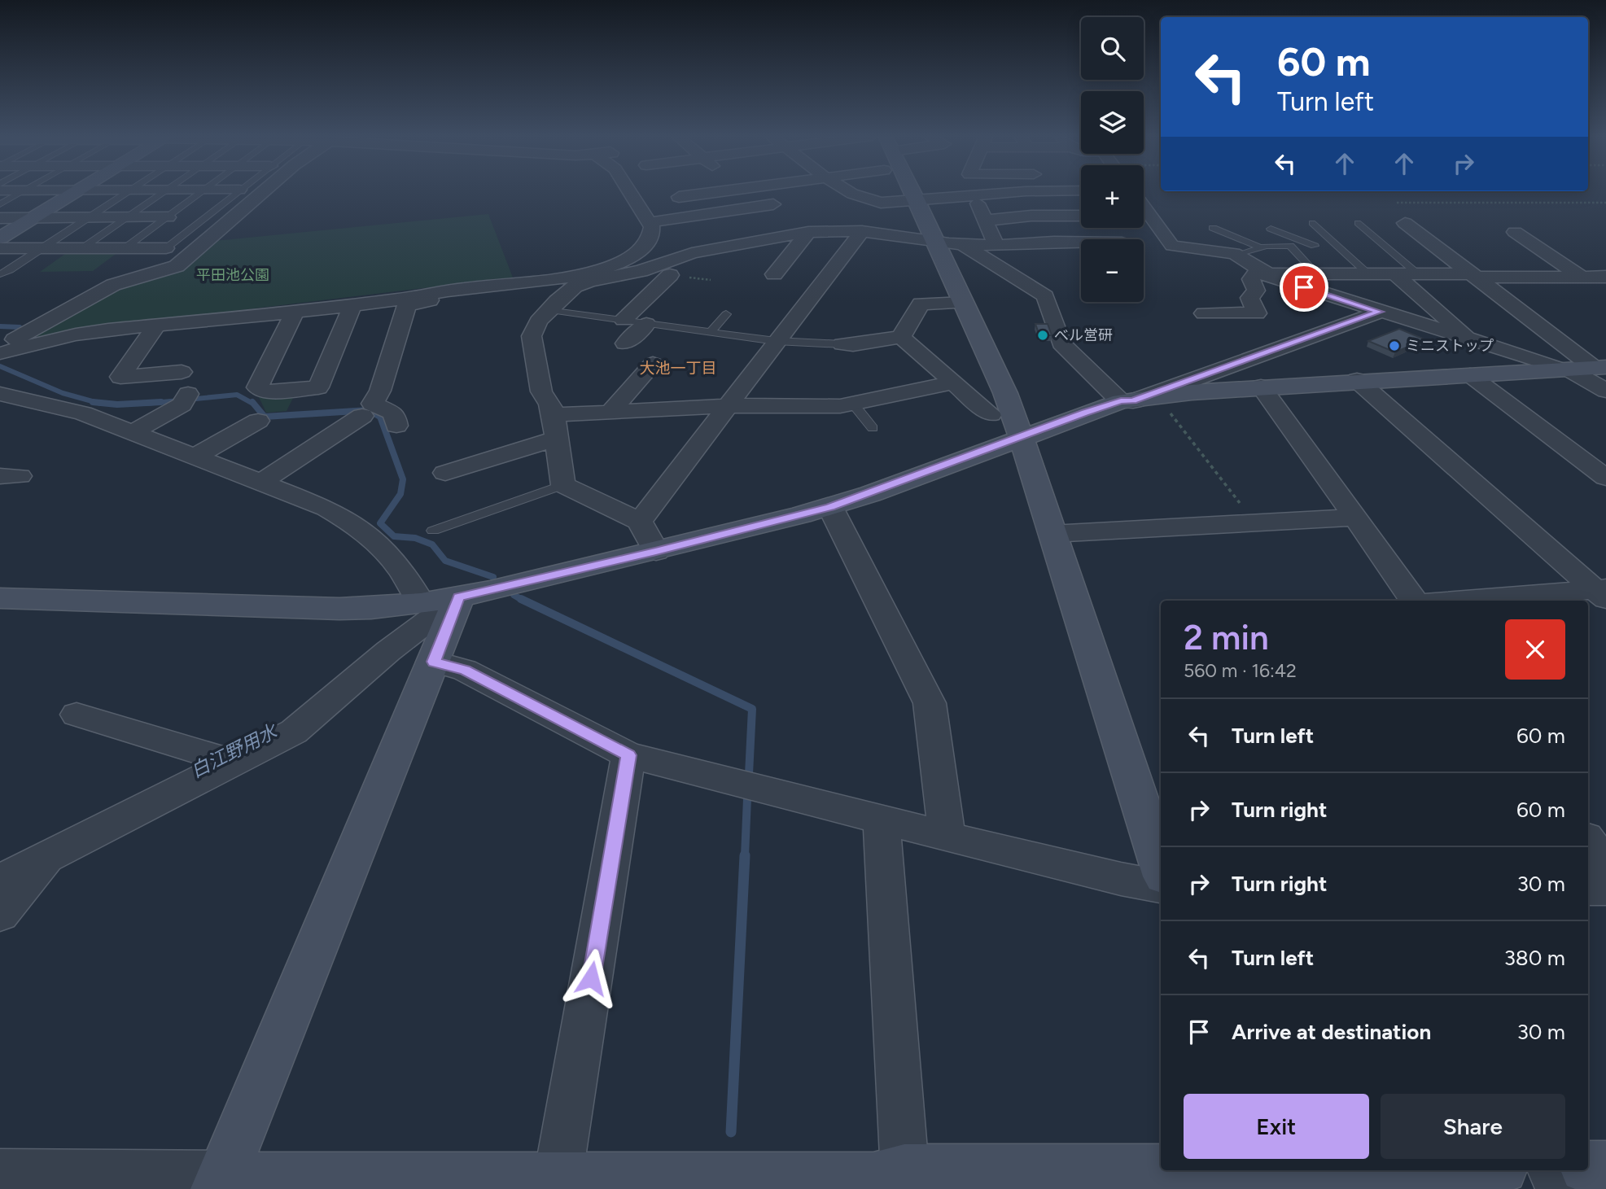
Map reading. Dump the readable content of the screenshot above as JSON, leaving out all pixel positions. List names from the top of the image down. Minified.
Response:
{"districts":["大池一丁目"],"water":["白江野用水"],"parks":["平田池公園"],"places":["べル営研","ミニストップ"],"page":{"map_buttons":["+","−"],"turn":["60 m","Turn left"],"heading":["2 min","560 m · 16:42"],"list":[{"name":"Turn left","value":"60 m"},{"name":"Turn right","value":"60 m"},{"name":"Turn right","value":"30 m"},{"name":"Turn left","value":"380 m"},{"name":"Arrive at destination","value":"30 m"}],"buttons":["Exit","Share"]}}
